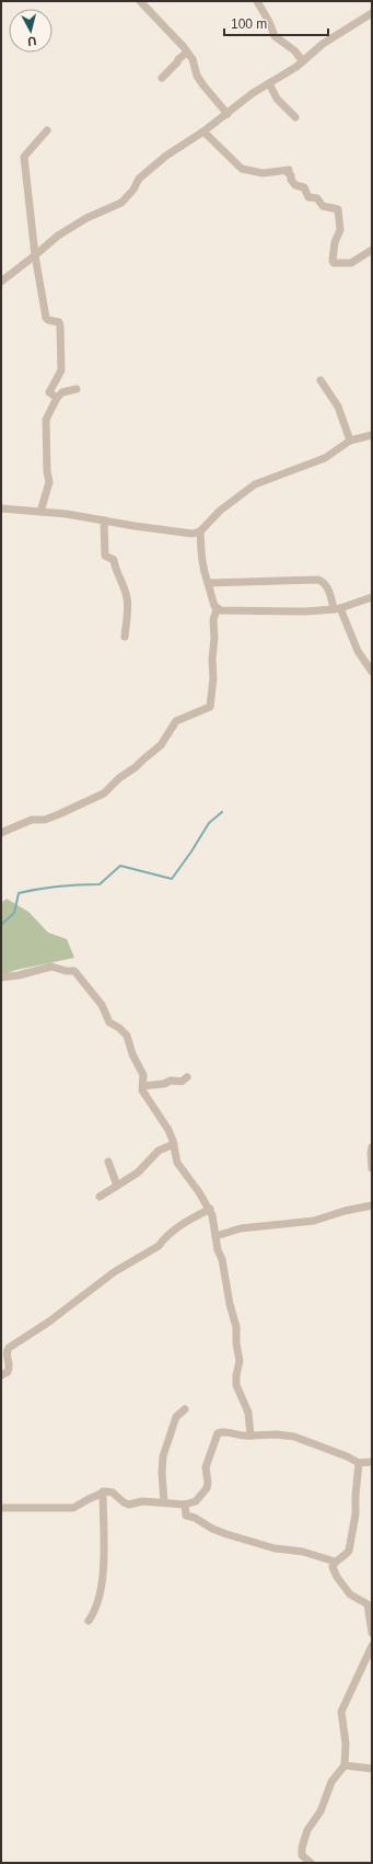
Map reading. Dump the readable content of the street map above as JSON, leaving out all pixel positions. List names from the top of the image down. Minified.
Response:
{"scale_bar":"100 m","north":"bottom"}
